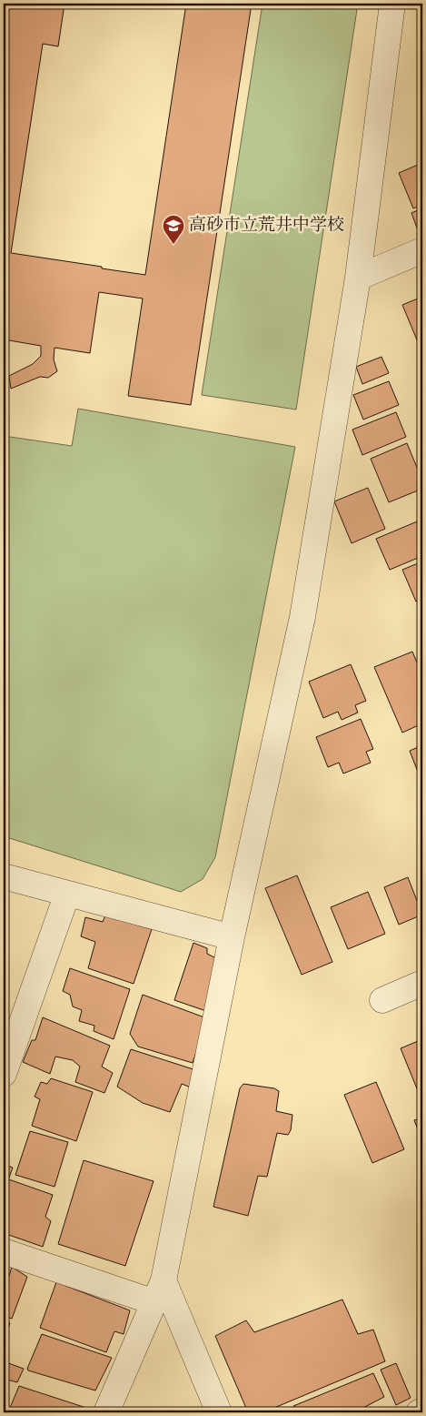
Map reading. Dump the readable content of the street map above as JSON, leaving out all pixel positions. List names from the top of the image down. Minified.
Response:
{"places":{"school or university":["高砂市立荒井中学校"]}}
